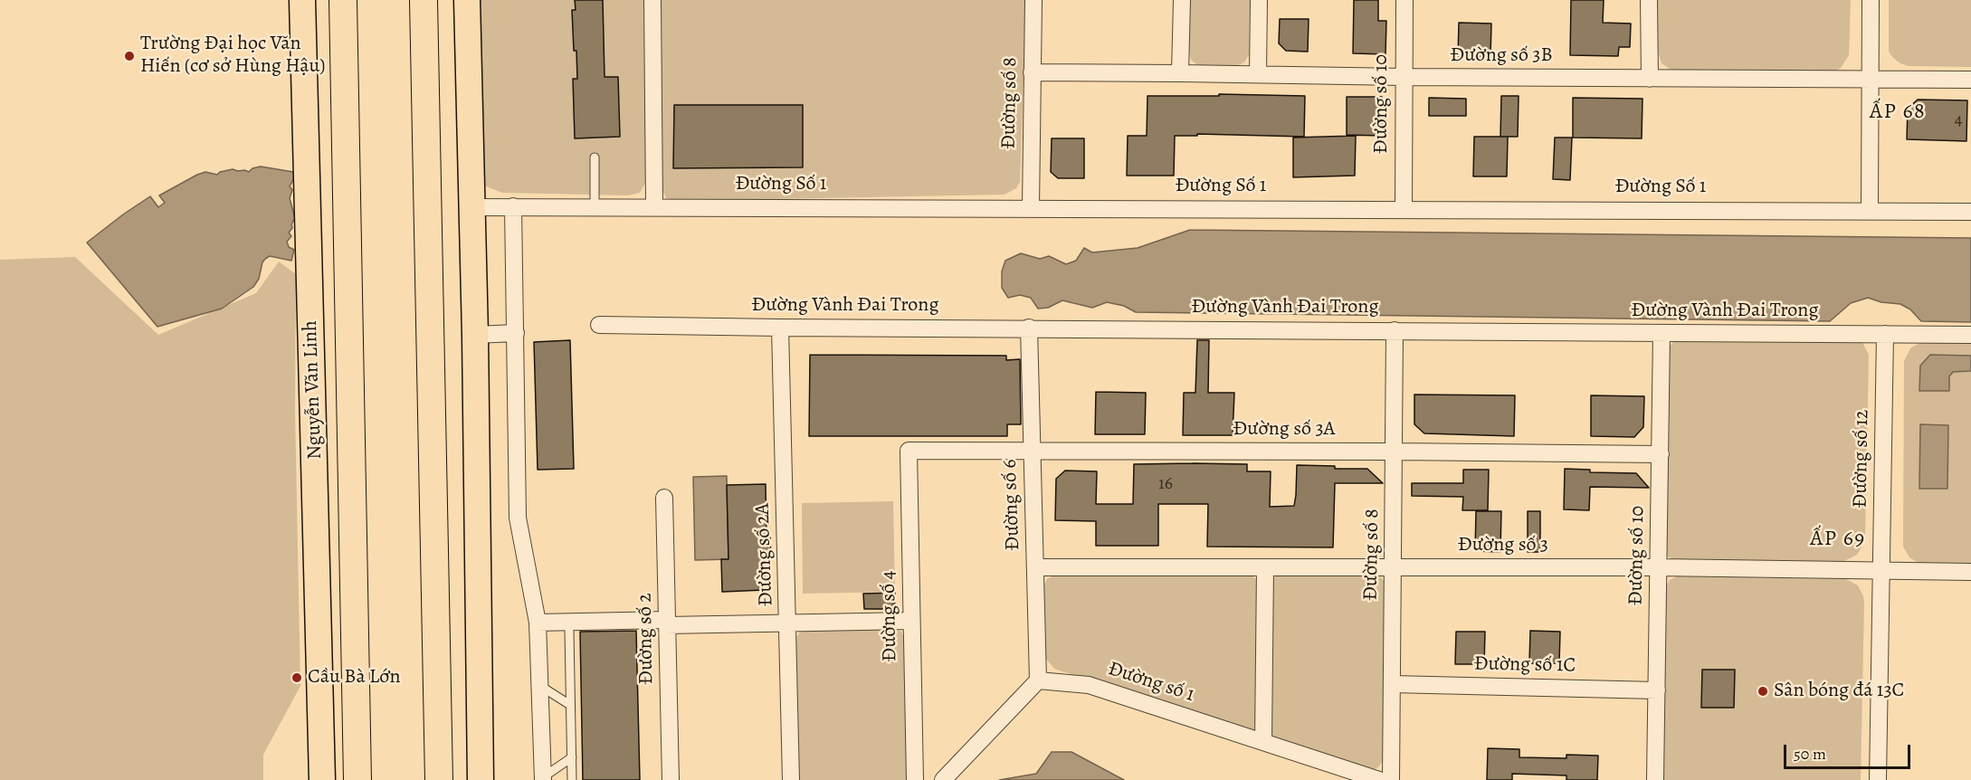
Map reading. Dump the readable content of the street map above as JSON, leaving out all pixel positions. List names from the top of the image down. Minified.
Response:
{"streets":{"highway":["Nguyễn Văn Linh"],"street":["Đường số 3B","Đường số 8","Đường số 10","Đường Số 1","Đường Vành Đai Trong","Đường số 3A","Đường số 12","Đường số 6","Đường số 3","Đường số 2A","Đường số 4","Đường số 2","Đường số 1C","Đường số 1"]},"crossings":[["Đường số 3B","Đường số 8"],["Đường số 3B","Đường số 10"],["Đường số 8","Đường Số 1"],["Đường số 8","Đường Vành Đai Trong"],["Đường số 8","Đường số 3A"],["Đường số 8","Đường số 3"],["Đường số 8","Đường số 1C"],["Đường số 10","Đường Số 1"],["Đường số 10","Đường Vành Đai Trong"],["Đường số 10","Đường số 3A"],["Đường số 10","Đường số 3"],["Đường số 10","Đường số 1C"],["Đường Vành Đai Trong","Đường số 12"],["Đường Vành Đai Trong","Đường số 6"],["Đường Vành Đai Trong","Đường số 2A"],["Đường số 3A","Đường số 6"],["Đường số 3A","Đường số 4"],["Đường số 12","Đường số 3"],["Đường số 6","Đường số 3"],["Đường số 6","Đường số 1"]],"districts":["ẤP 68","ẤP 69"],"places":["Trường Đại học Văn Hiến (cơ sở Hùng Hậu)","Cầu Bà Lớn","Sân bóng đá 13C"],"house_numbers":["4","16"],"scale_bar":"50 m"}
